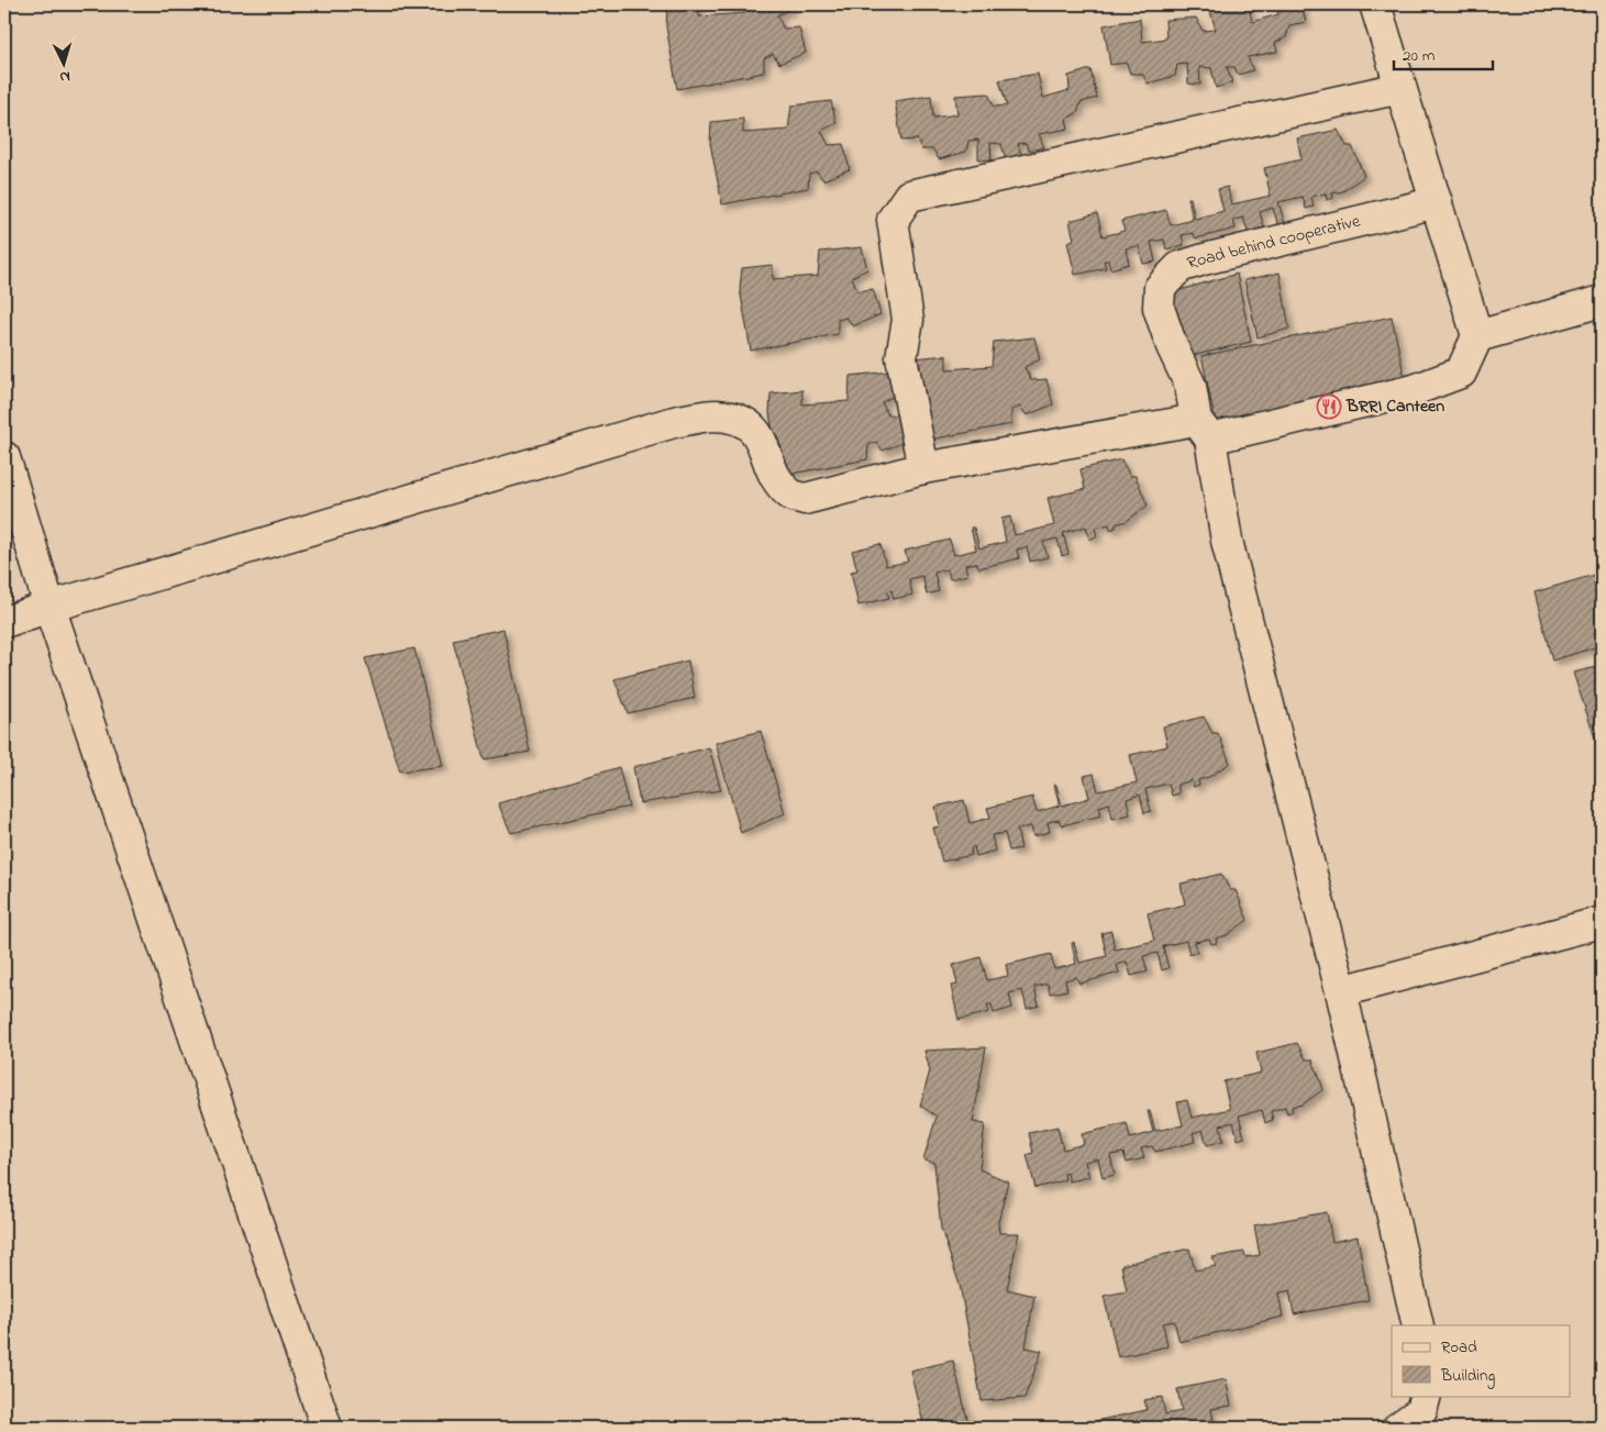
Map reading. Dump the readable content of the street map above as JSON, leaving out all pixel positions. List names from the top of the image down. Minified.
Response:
{"streets":{"street":["Road behind cooperative"]},"places":{"restaurant":["BRRI Canteen"]},"legend":["Road","Building"],"scale_bar":"20 m","north":"bottom"}
